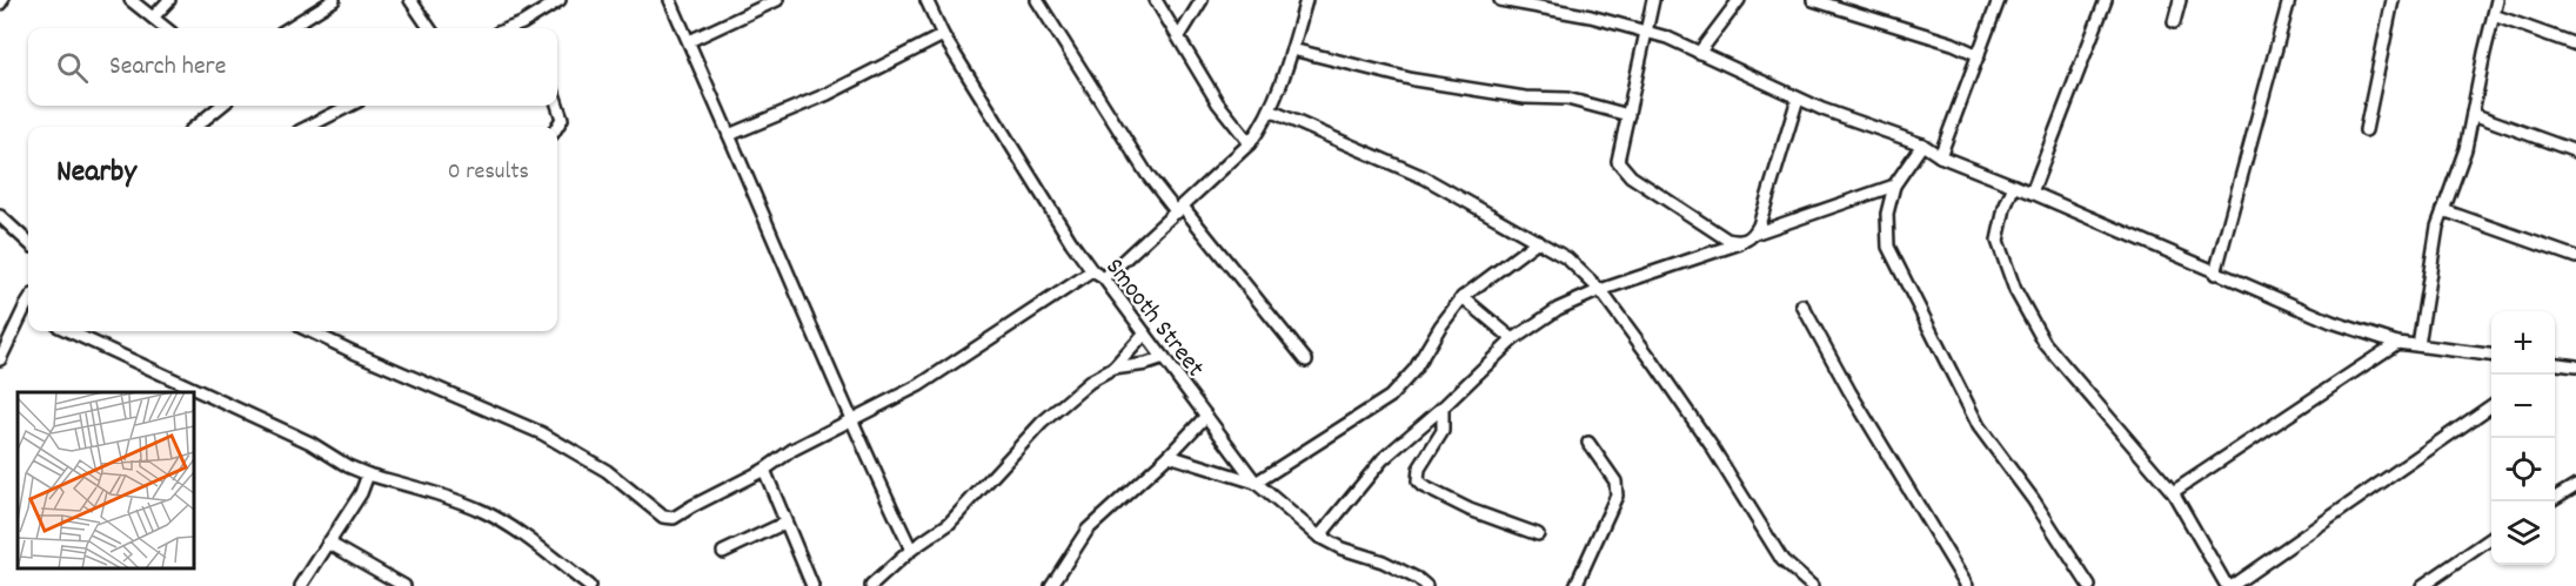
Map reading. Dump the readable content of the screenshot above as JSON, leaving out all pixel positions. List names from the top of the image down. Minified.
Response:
{"streets":{"street":["Smooth Street"]},"page":{"search":"Search here","heading":["Nearby","0 results"],"map_buttons":["+","−"]}}
